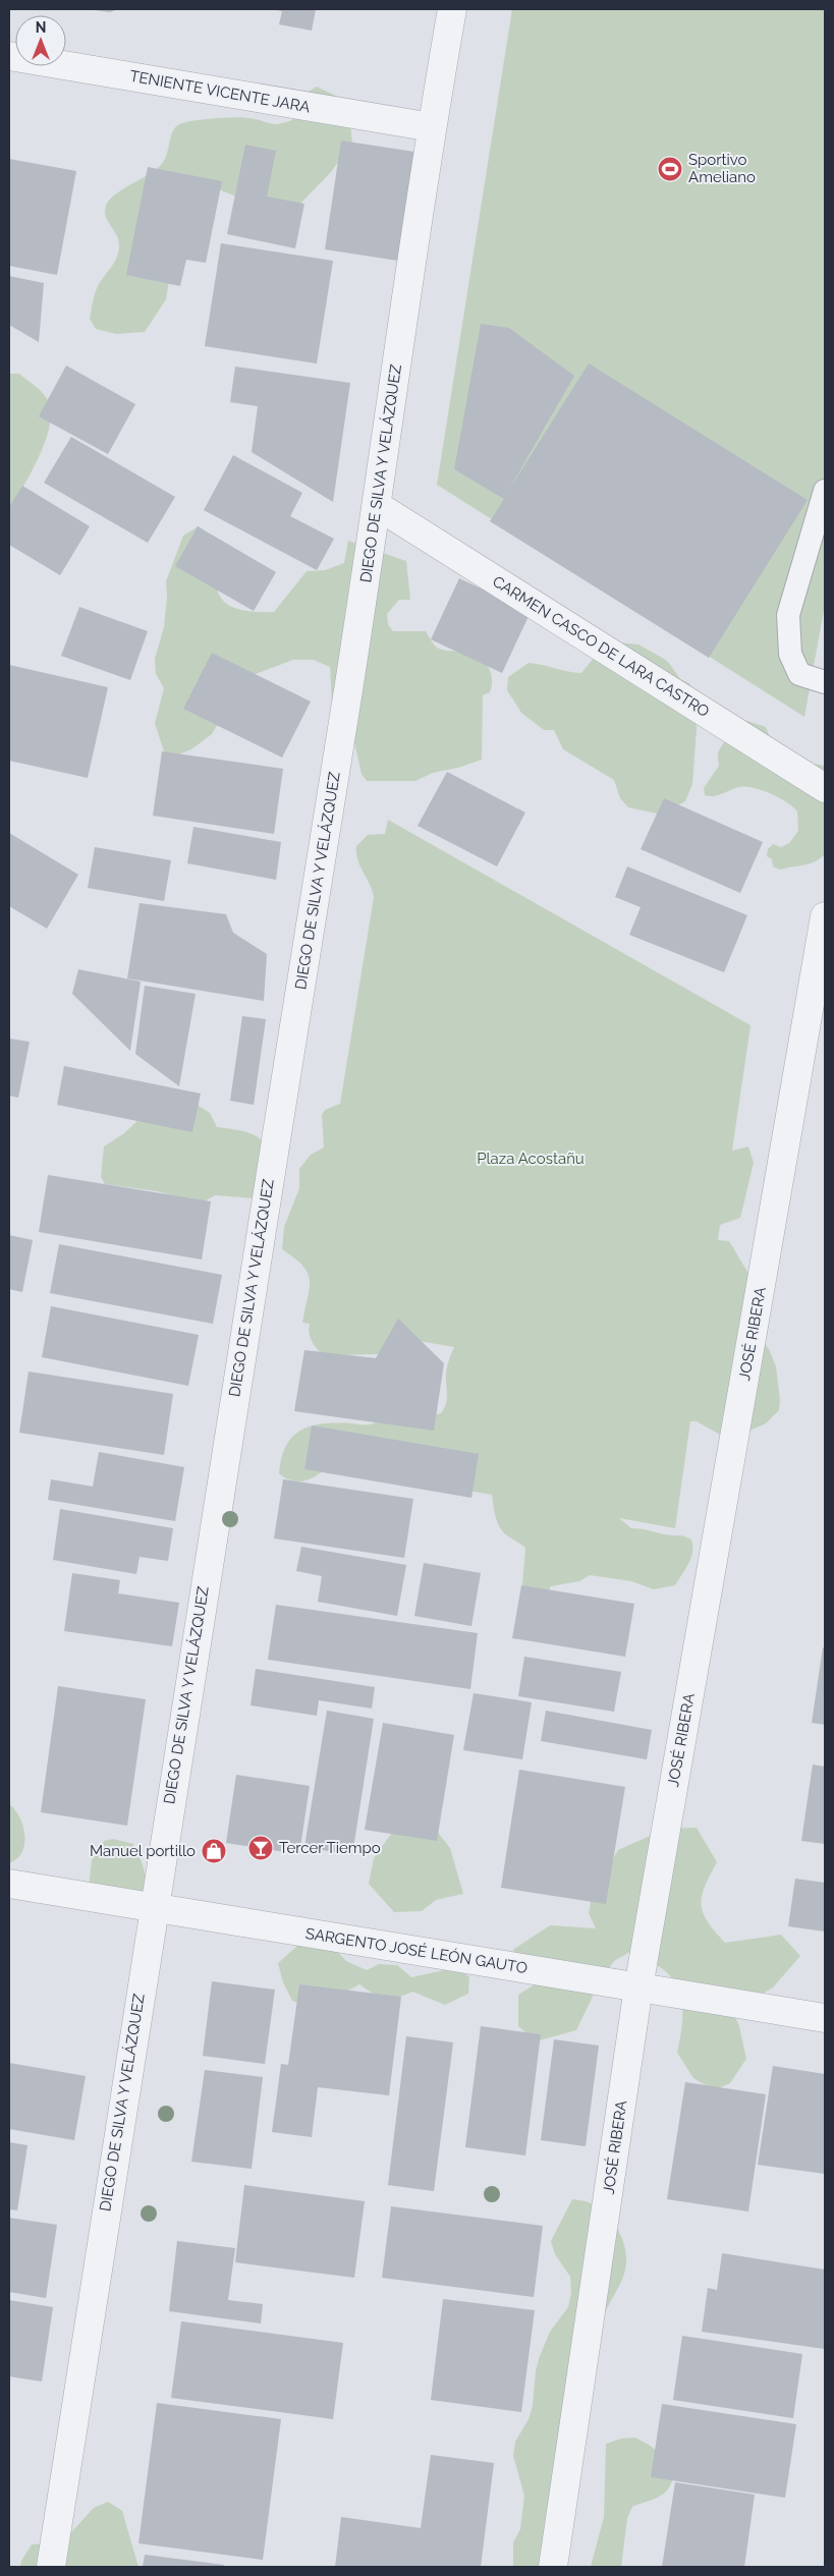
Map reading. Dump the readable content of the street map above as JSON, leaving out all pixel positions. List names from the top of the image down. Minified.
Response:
{"streets":{"street":["TENIENTE VICENTE JARA","DIEGO DE SILVA Y VELÁZQUEZ","CARMEN CASCO DE LARA CASTRO","JOSÉ RIBERA","SARGENTO JOSÉ LEÓN GAUTO"]},"crossings":[["TENIENTE VICENTE JARA","DIEGO DE SILVA Y VELÁZQUEZ"],["DIEGO DE SILVA Y VELÁZQUEZ","CARMEN CASCO DE LARA CASTRO"],["DIEGO DE SILVA Y VELÁZQUEZ","SARGENTO JOSÉ LEÓN GAUTO"],["JOSÉ RIBERA","SARGENTO JOSÉ LEÓN GAUTO"]],"parks":["Plaza Acostañu"],"places":{"sports":["Sportivo Ameliano"],"bar":["Tercer Tiempo"],"shop":["Manuel portillo"]},"north":"top"}
